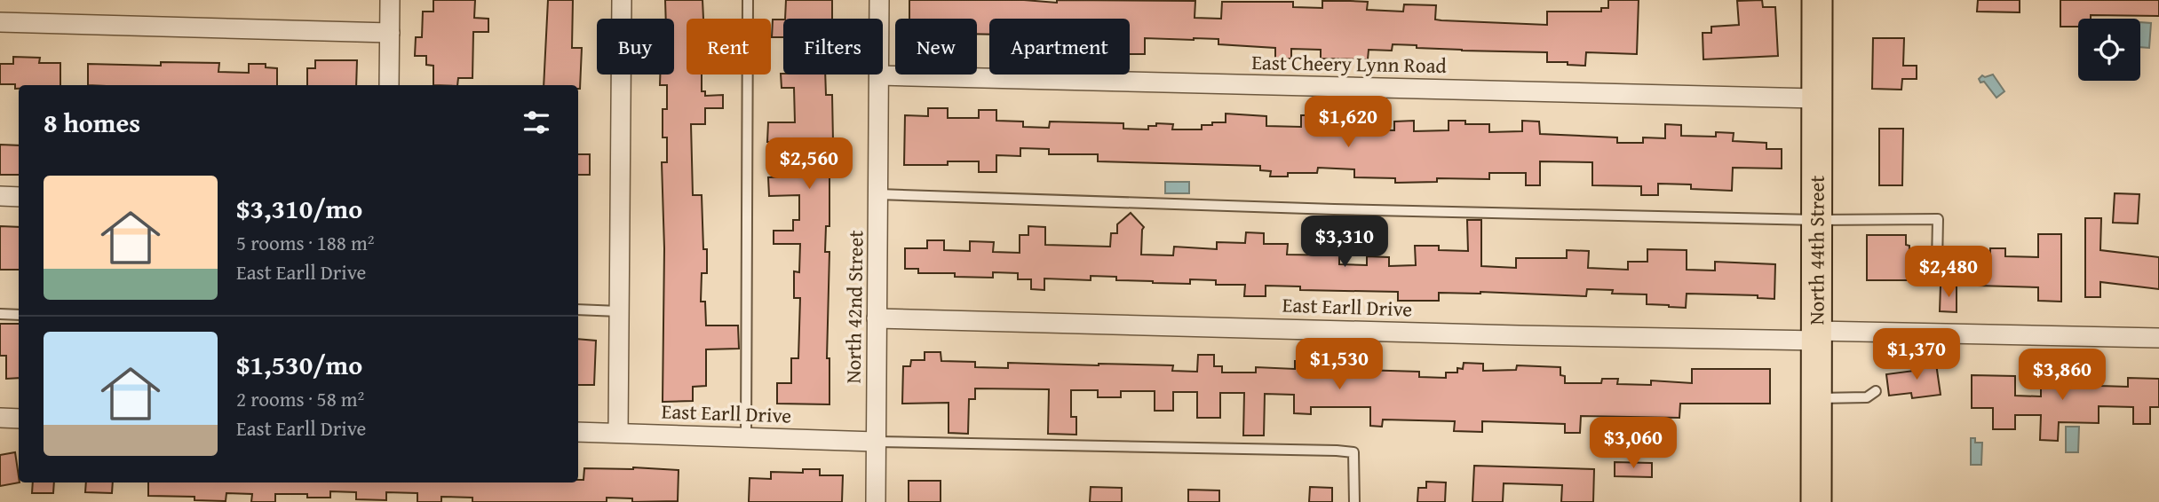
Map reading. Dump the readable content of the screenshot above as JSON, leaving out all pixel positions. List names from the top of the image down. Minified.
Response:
{"streets":{"main road":["North 44th Street"],"street":["East Cheery Lynn Road","North 42nd Street","East Earll Drive"]},"crossings":[["East Cheery Lynn Road","North 44th Street"],["East Cheery Lynn Road","North 42nd Street"],["North 44th Street","East Earll Drive"],["North 42nd Street","East Earll Drive"]],"page":{"chip":["Buy","Rent","Filters","New","Apartment"],"heading":"8 homes","price":["$1,620","$2,560","$3,310","$2,480","$1,370","$1,530","$3,860","$3,060"],"list":[{"name":"$3,310/mo","note":"5 rooms · 188 m² · East Earll Drive"},{"name":"$1,530/mo","note":"2 rooms · 58 m² · East Earll Drive"}]}}
